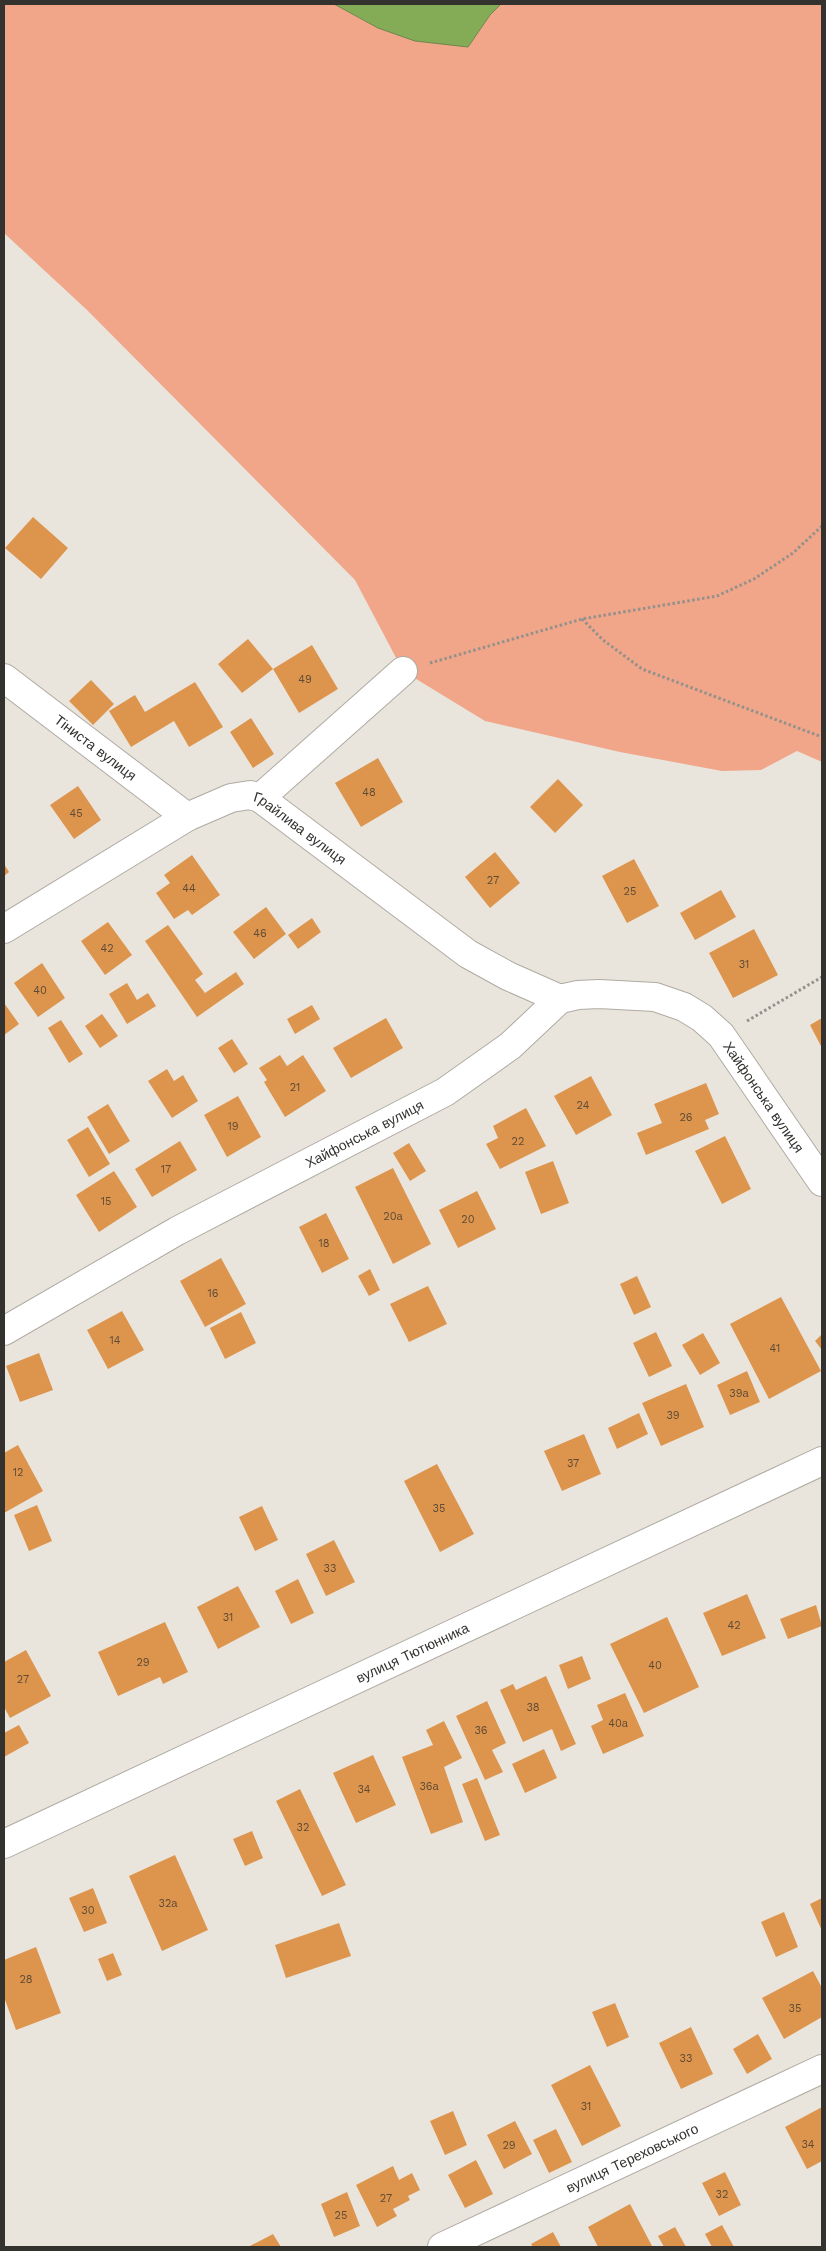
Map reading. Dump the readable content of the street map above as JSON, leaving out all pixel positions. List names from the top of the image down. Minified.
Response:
{"streets":{"street":["Тіниста вулиця","Грайлива вулиця","Хайфонська вулиця","вулиця Тютюнника","вулиця Тереховського"]},"crossings":[["Тіниста вулиця","Грайлива вулиця"],["Грайлива вулиця","Хайфонська вулиця"]],"house_numbers":["49","48","45","27","44","25","46","42","31","40","21","24","26","19","22","17","15","20а","20","18","16","14","41","39а","39","37","12","35","33","31","42","29","40","27","38","40а","36","36а","34","32","32а","30","28","35","33","31","34","29","32","27","25"]}
